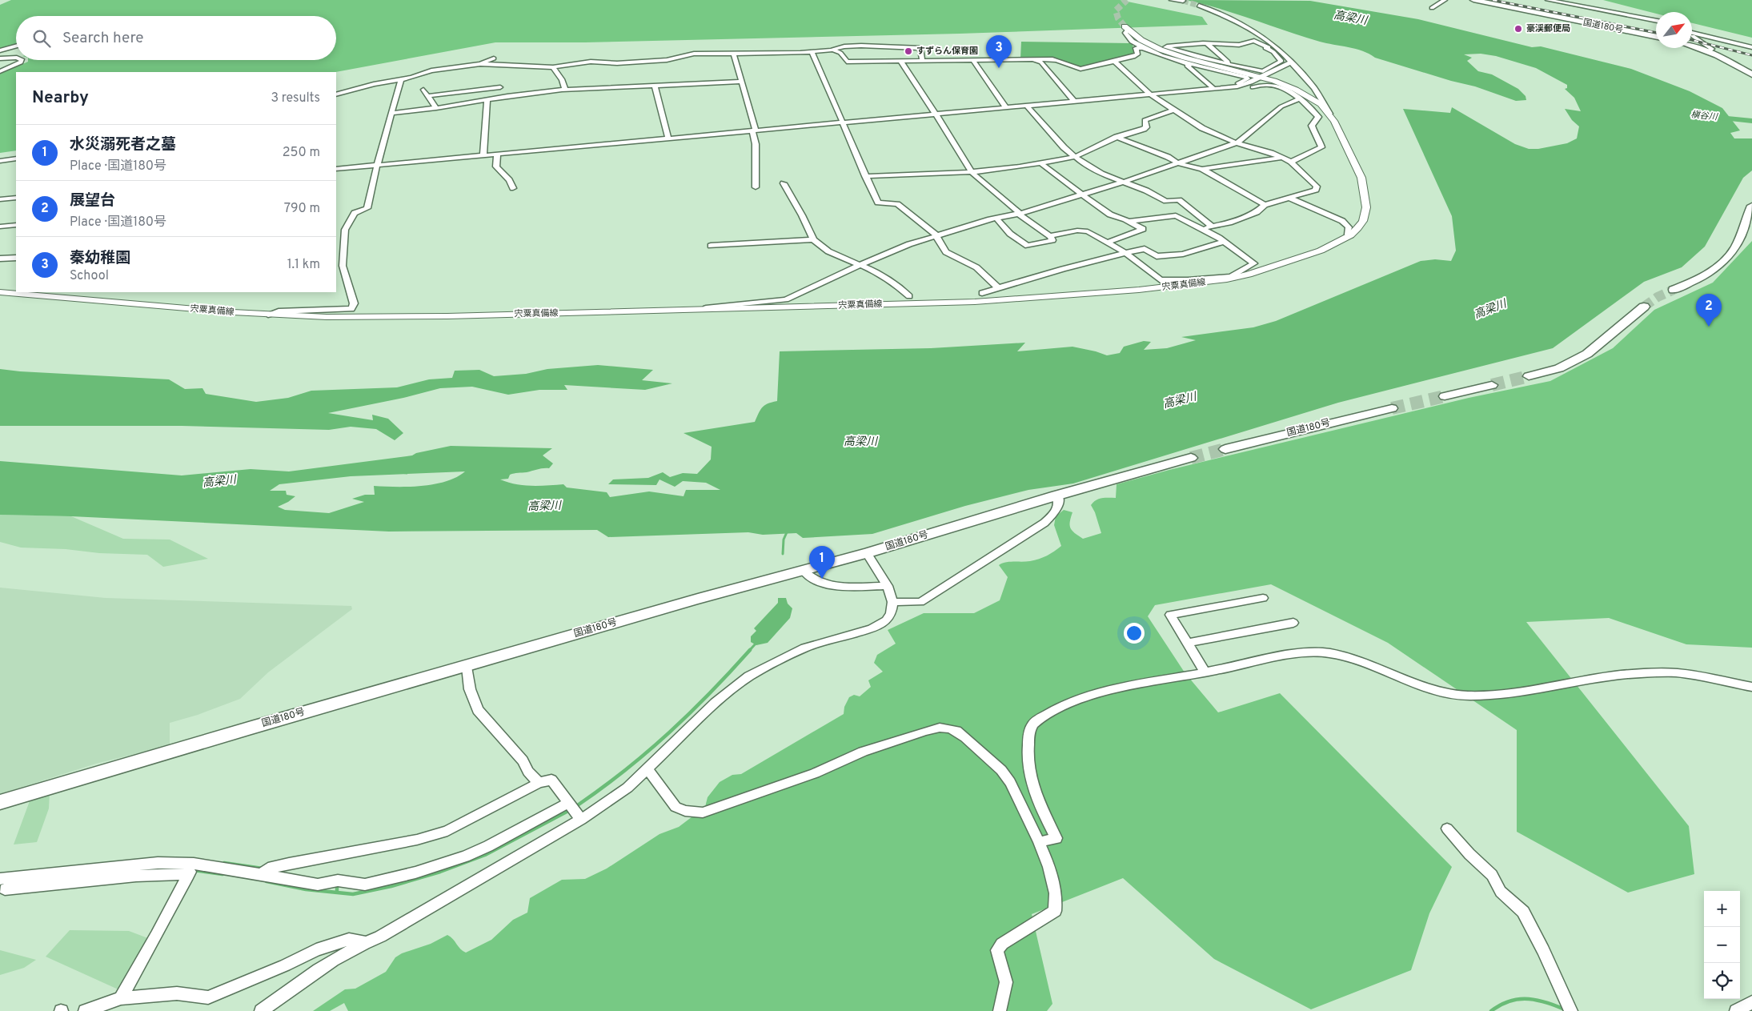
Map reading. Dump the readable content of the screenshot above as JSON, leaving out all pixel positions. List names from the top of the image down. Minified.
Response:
{"streets":{"highway":["国道180号"],"main road":["宍粟真備線"]},"water":["高梁川","槇谷川"],"places":["豪渓郵便局","すずらん保育園"],"north":"top right","page":{"search":"Search here","pins":["3","2","1"],"heading":["Nearby","3 results"],"list":[{"mark":"1","name":"水災溺死者之墓","note":"Place · 国道180号","value":"250 m"},{"mark":"2","name":"展望台","note":"Place · 国道180号","value":"790 m"},{"mark":"3","name":"秦幼稚園","note":"School","value":"1.1 km"}],"map_buttons":["+","−"]}}
